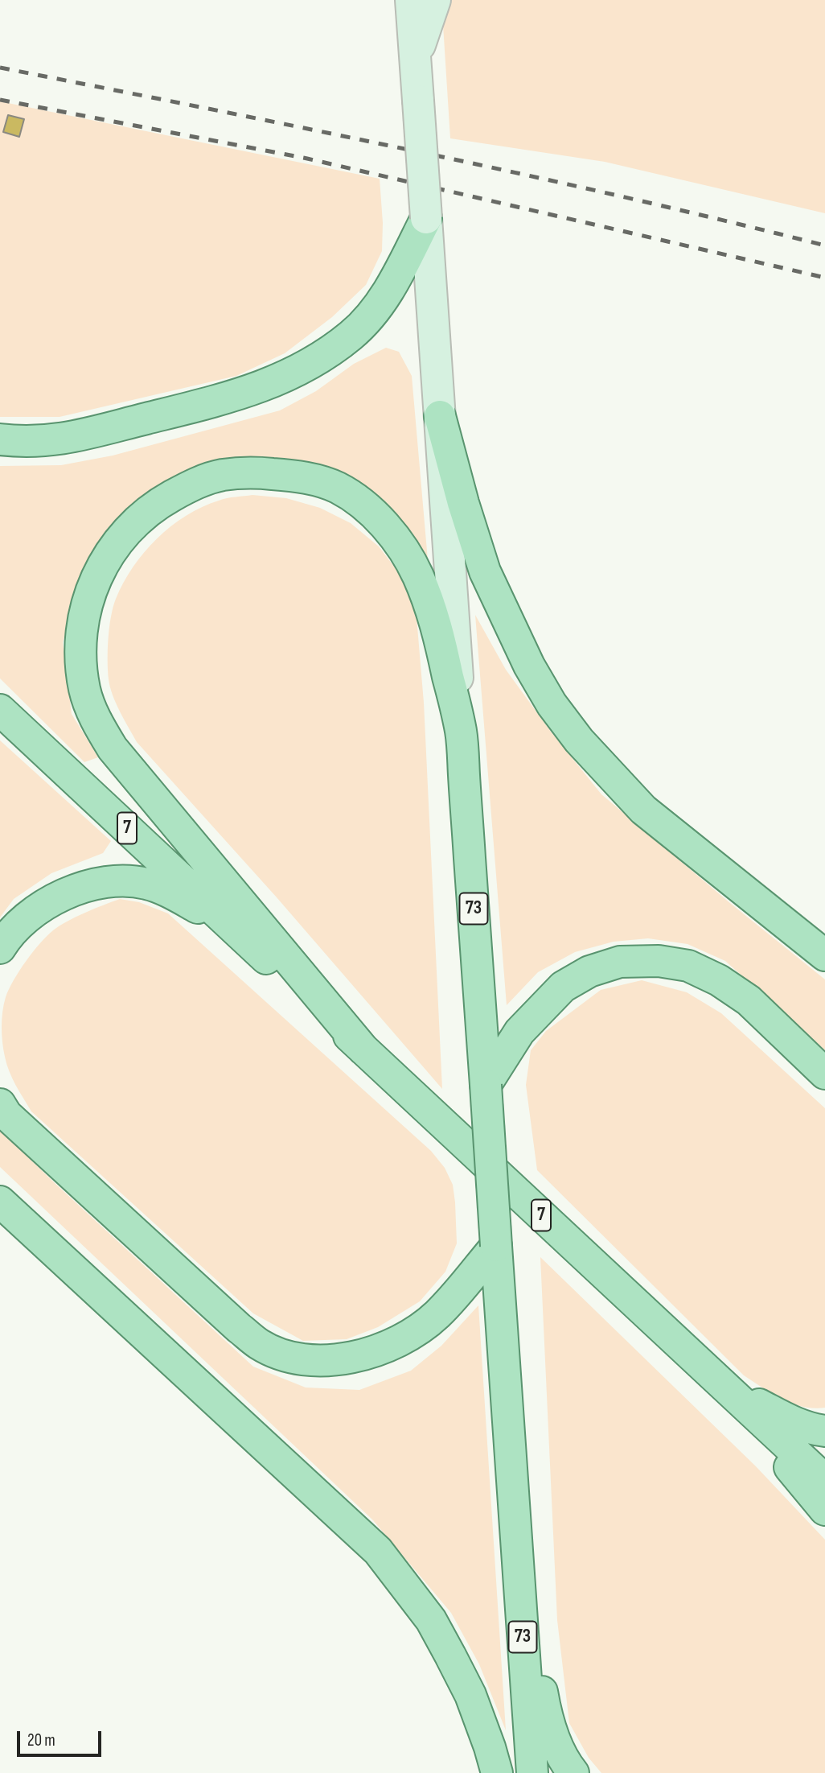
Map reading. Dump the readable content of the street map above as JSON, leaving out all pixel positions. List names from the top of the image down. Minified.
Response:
{"streets":{"main road":["7","73"]},"scale_bar":"20 m"}
